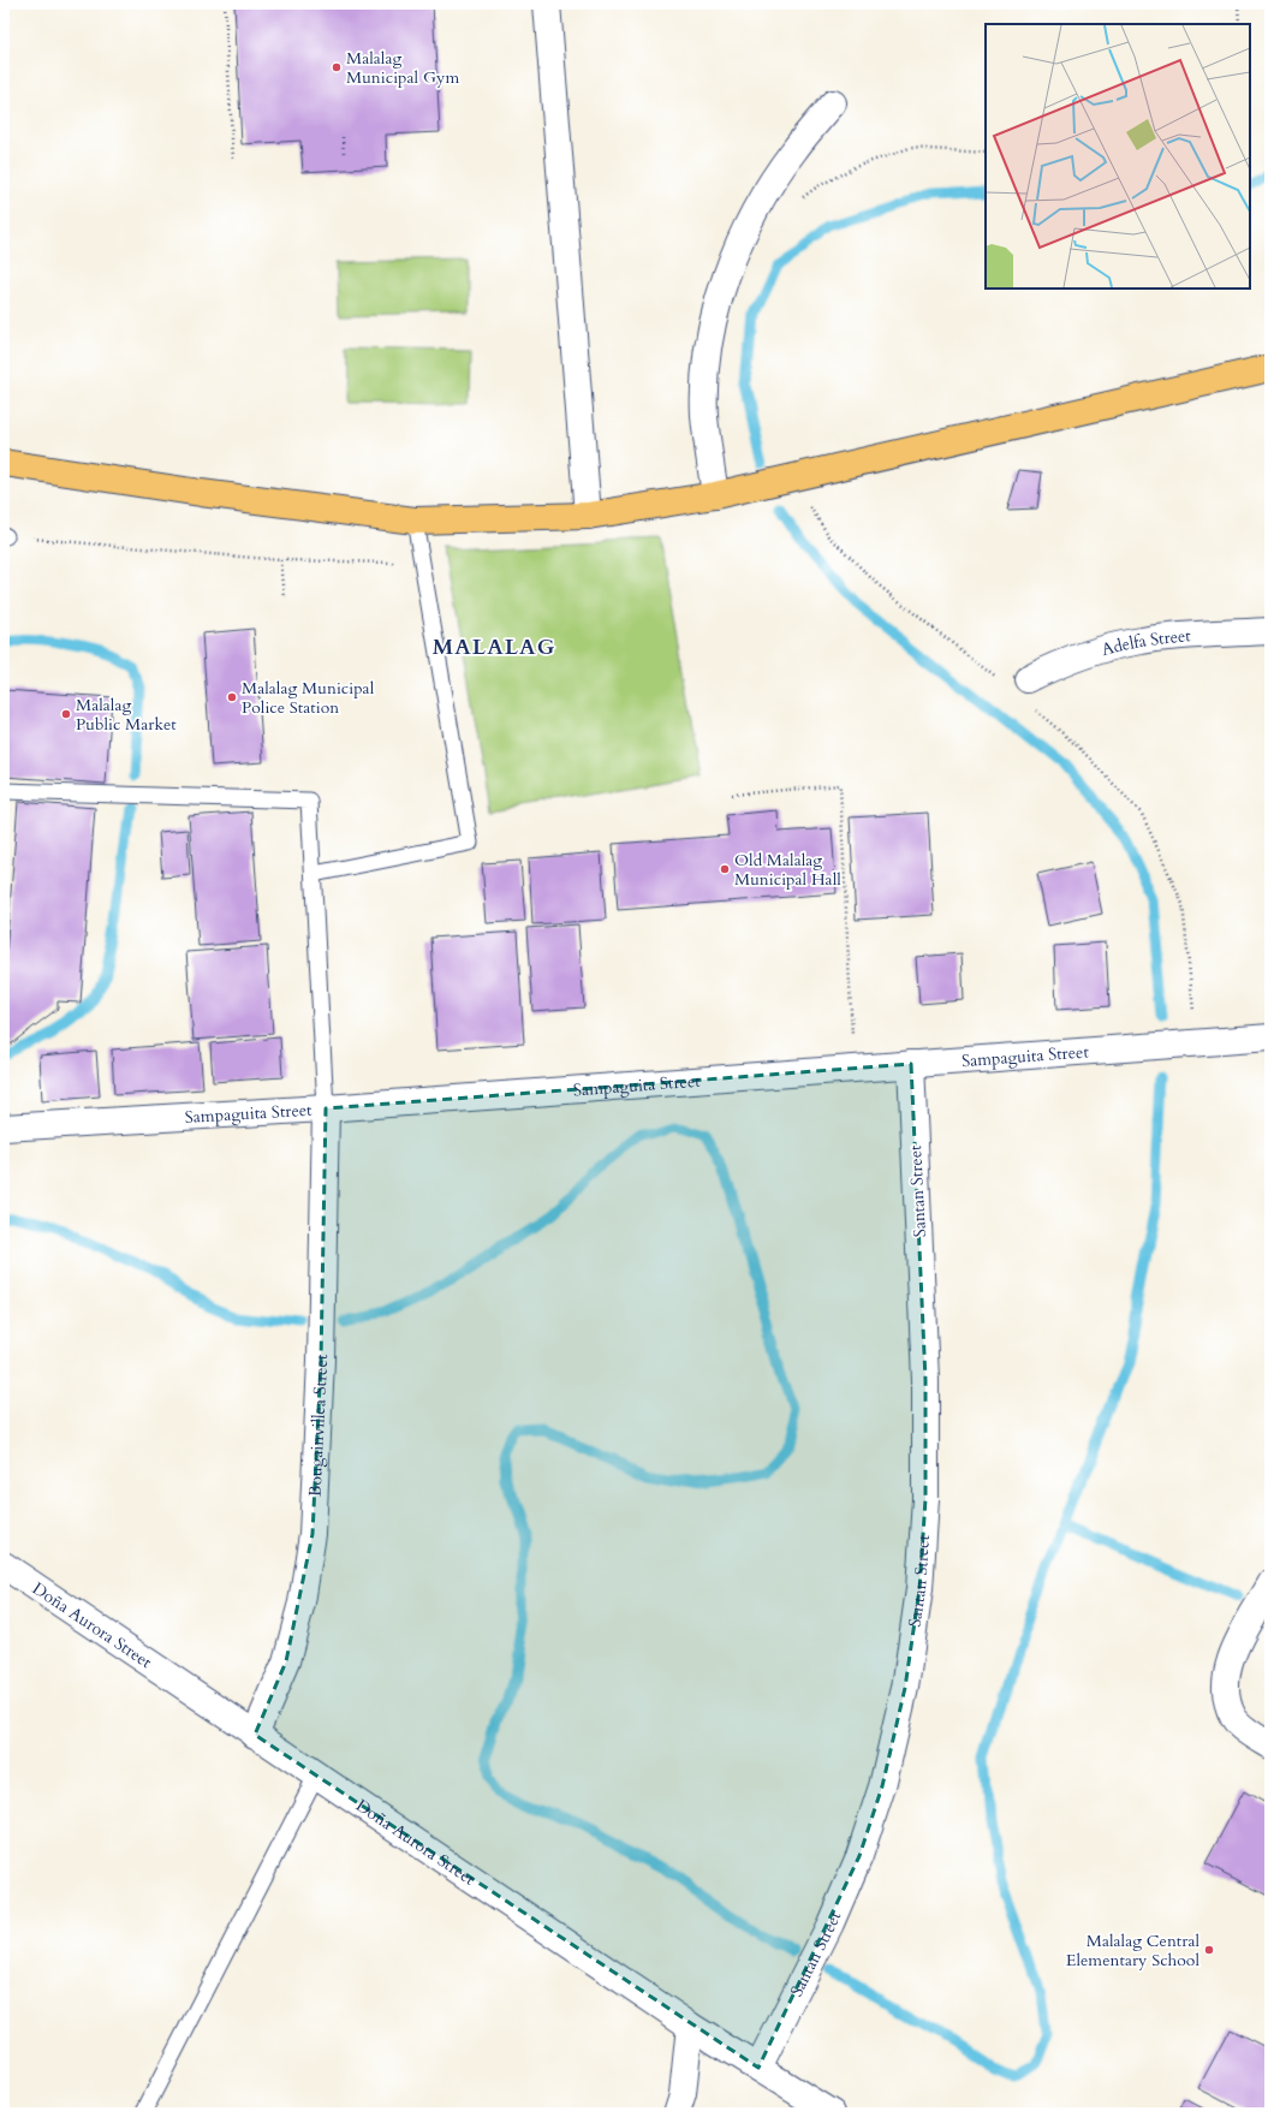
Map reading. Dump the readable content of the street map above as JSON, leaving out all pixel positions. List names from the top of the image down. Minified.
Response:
{"streets":{"street":["Adelfa Street","Sampaguita Street","Santan Street","Bougainvillea Street","Doña Aurora Street"]},"crossings":[["Sampaguita Street","Santan Street"],["Sampaguita Street","Bougainvillea Street"],["Santan Street","Doña Aurora Street"],["Bougainvillea Street","Doña Aurora Street"]],"districts":["MALALAG"],"places":["Malalag Municipal Gym","Malalag Municipal Police Station","Malalag Public Market","Old Malalag Municipal Hall","Malalag Central Elementary School"]}
